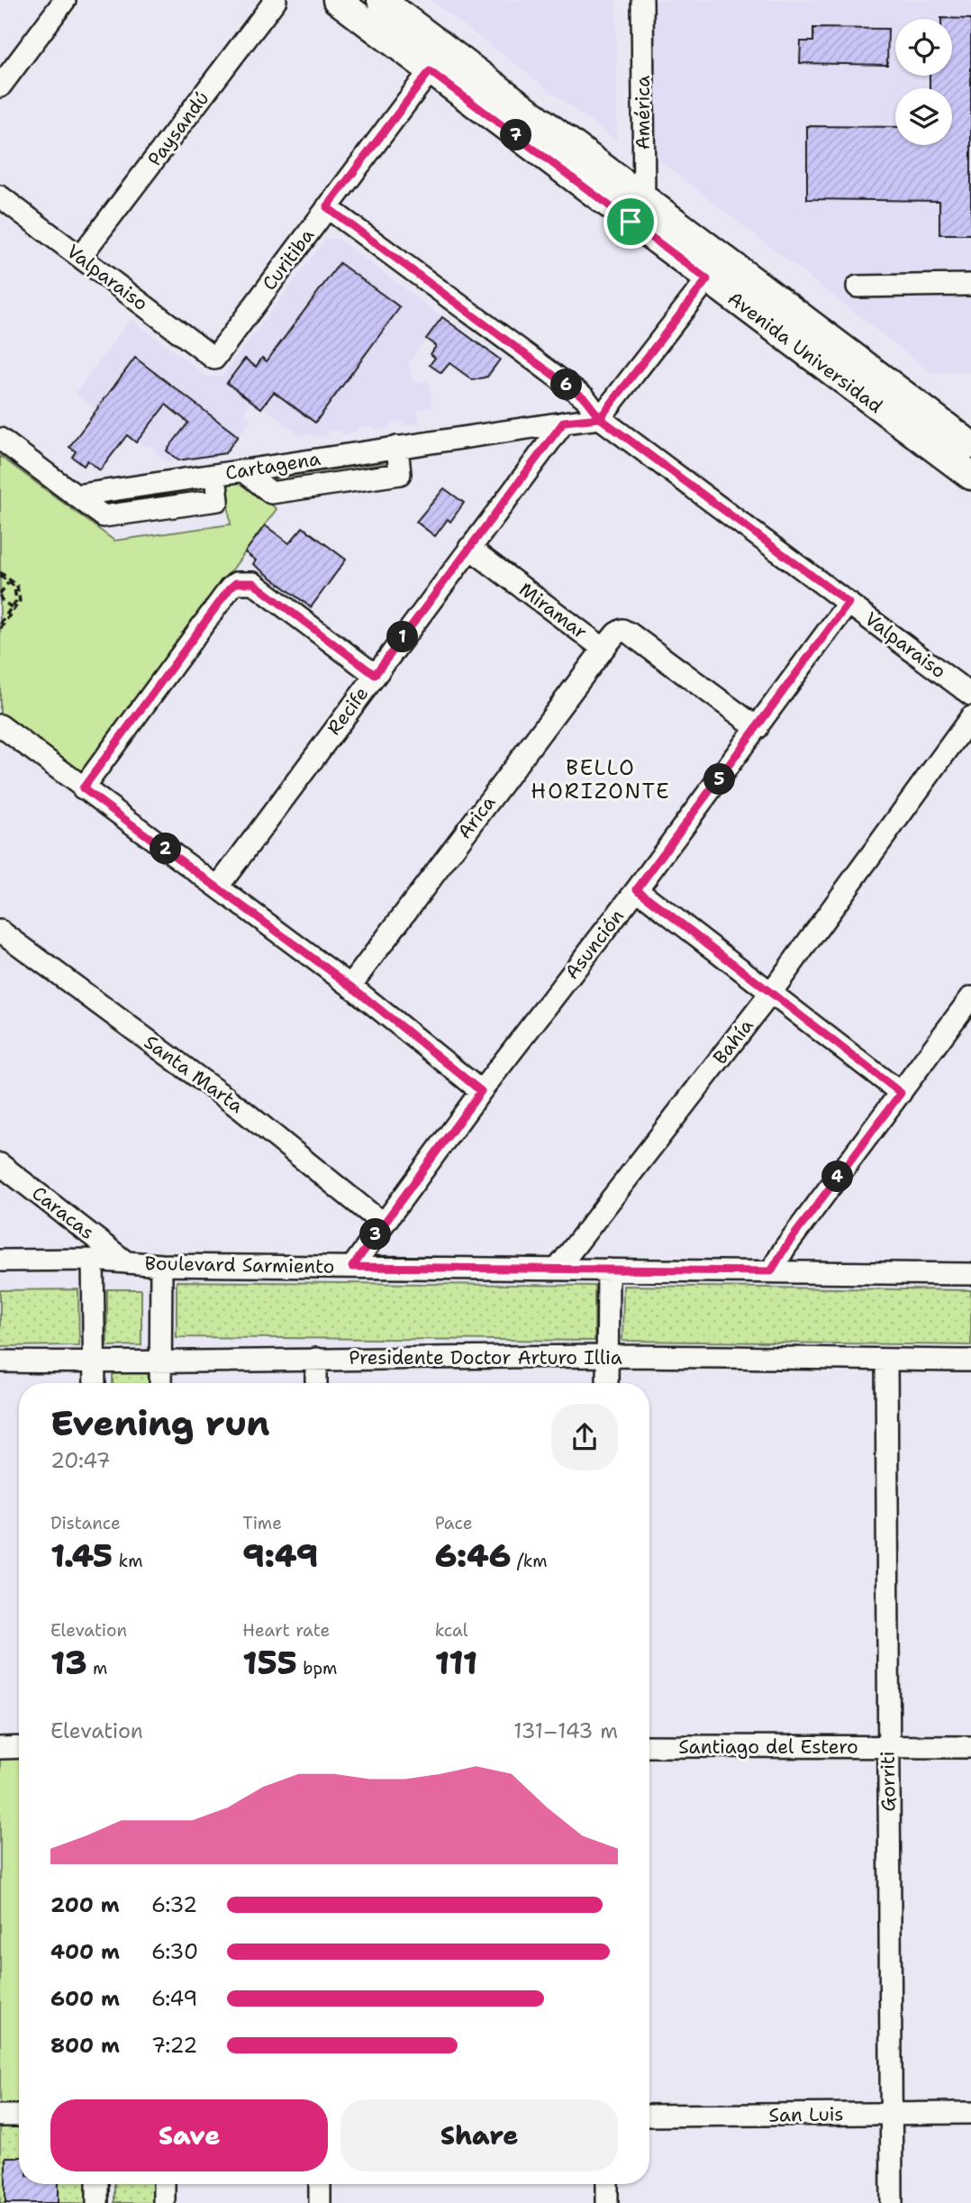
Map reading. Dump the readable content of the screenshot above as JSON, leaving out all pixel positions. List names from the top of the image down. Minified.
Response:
{"streets":{"main road":["Avenida Universidad"],"street":["América","Paysandú","Curitiba","Valparaiso","Cartagena","Miramar","Recife","Arica","Asunción","Bahía","Santa Marta","Caracas","Boulevard Sarmiento","Presidente Doctor Arturo Illia","Santiago del Estero","Gorriti","San Luis"]},"crossings":[["América","Avenida Universidad"],["Paysandú","Valparaiso"],["Curitiba","Valparaiso"],["Curitiba","Avenida Universidad"],["Valparaiso","Asunción"],["Cartagena","Recife"],["Miramar","Recife"],["Miramar","Arica"],["Miramar","Asunción"],["Asunción","Santa Marta"],["Asunción","Boulevard Sarmiento"],["Bahía","Boulevard Sarmiento"],["Caracas","Boulevard Sarmiento"],["Presidente Doctor Arturo Illia","Gorriti"],["Santiago del Estero","Gorriti"],["Gorriti","San Luis"]],"districts":["BELLO HORIZONTE"],"page":{"pins":["7","6","1","5","2","4","3"],"heading":["Evening run","20:47"],"stats":[["Distance","1.45 km"],["Time","9:49"],["Pace","6:46 /km"],["Elevation","13 m"],["Heart rate","155 bpm"],["kcal","111"]],"chart":["Elevation","131–143 m"],"list":[{"name":"200 m","note":"6:32"},{"name":"400 m","note":"6:30"},{"name":"600 m","note":"6:49"},{"name":"800 m","note":"7:22"}],"buttons":["Save","Share"]}}
